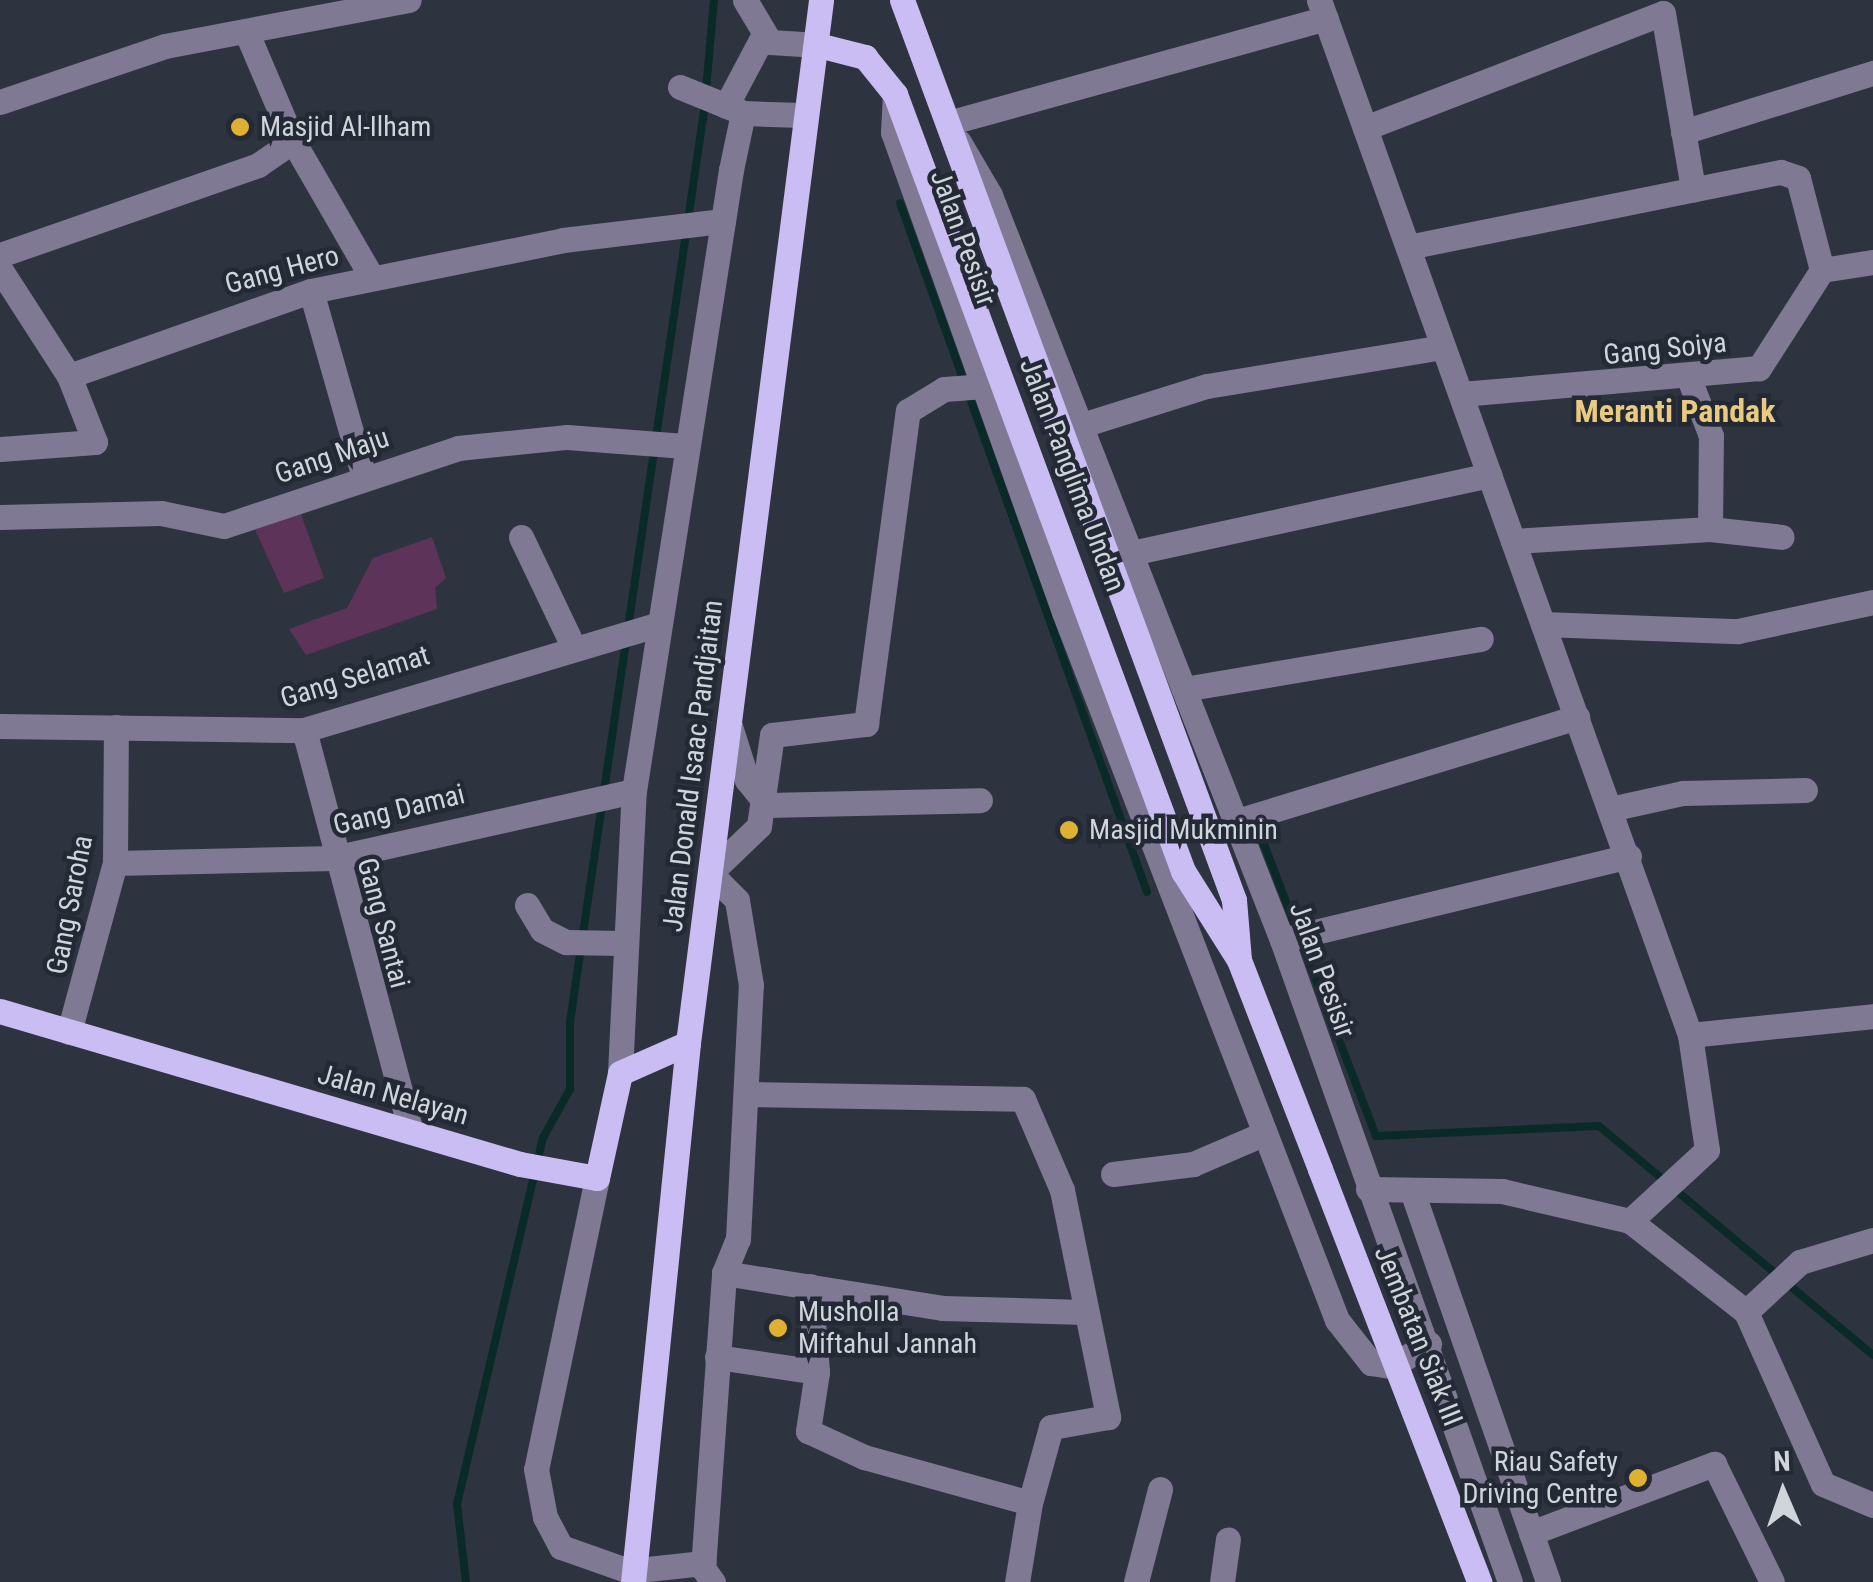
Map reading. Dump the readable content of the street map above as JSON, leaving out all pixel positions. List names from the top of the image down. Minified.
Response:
{"streets":{"main road":["Jalan Panglima Undan","Jalan Donald Isaac Pandjaitan","Jalan Nelayan","Jembatan Siak III"],"street":["Jalan Pesisir","Gang Hero","Gang Soiya","Gang Maju","Gang Selamat","Gang Damai","Gang Saroha","Gang Santai"]},"crossings":[["Jalan Pesisir","Jalan Panglima Undan"],["Jalan Panglima Undan","Jalan Donald Isaac Pandjaitan"],["Jalan Panglima Undan","Jembatan Siak III"],["Gang Selamat","Gang Saroha"],["Gang Selamat","Gang Santai"],["Gang Damai","Gang Saroha"],["Gang Damai","Gang Santai"],["Gang Saroha","Jalan Nelayan"],["Gang Santai","Jalan Nelayan"]],"districts":["Meranti Pandak"],"places":["Masjid Al-Ilham","Masjid Mukminin","Musholla Miftahul Jannah","Riau Safety Driving Centre"],"north":"top"}
